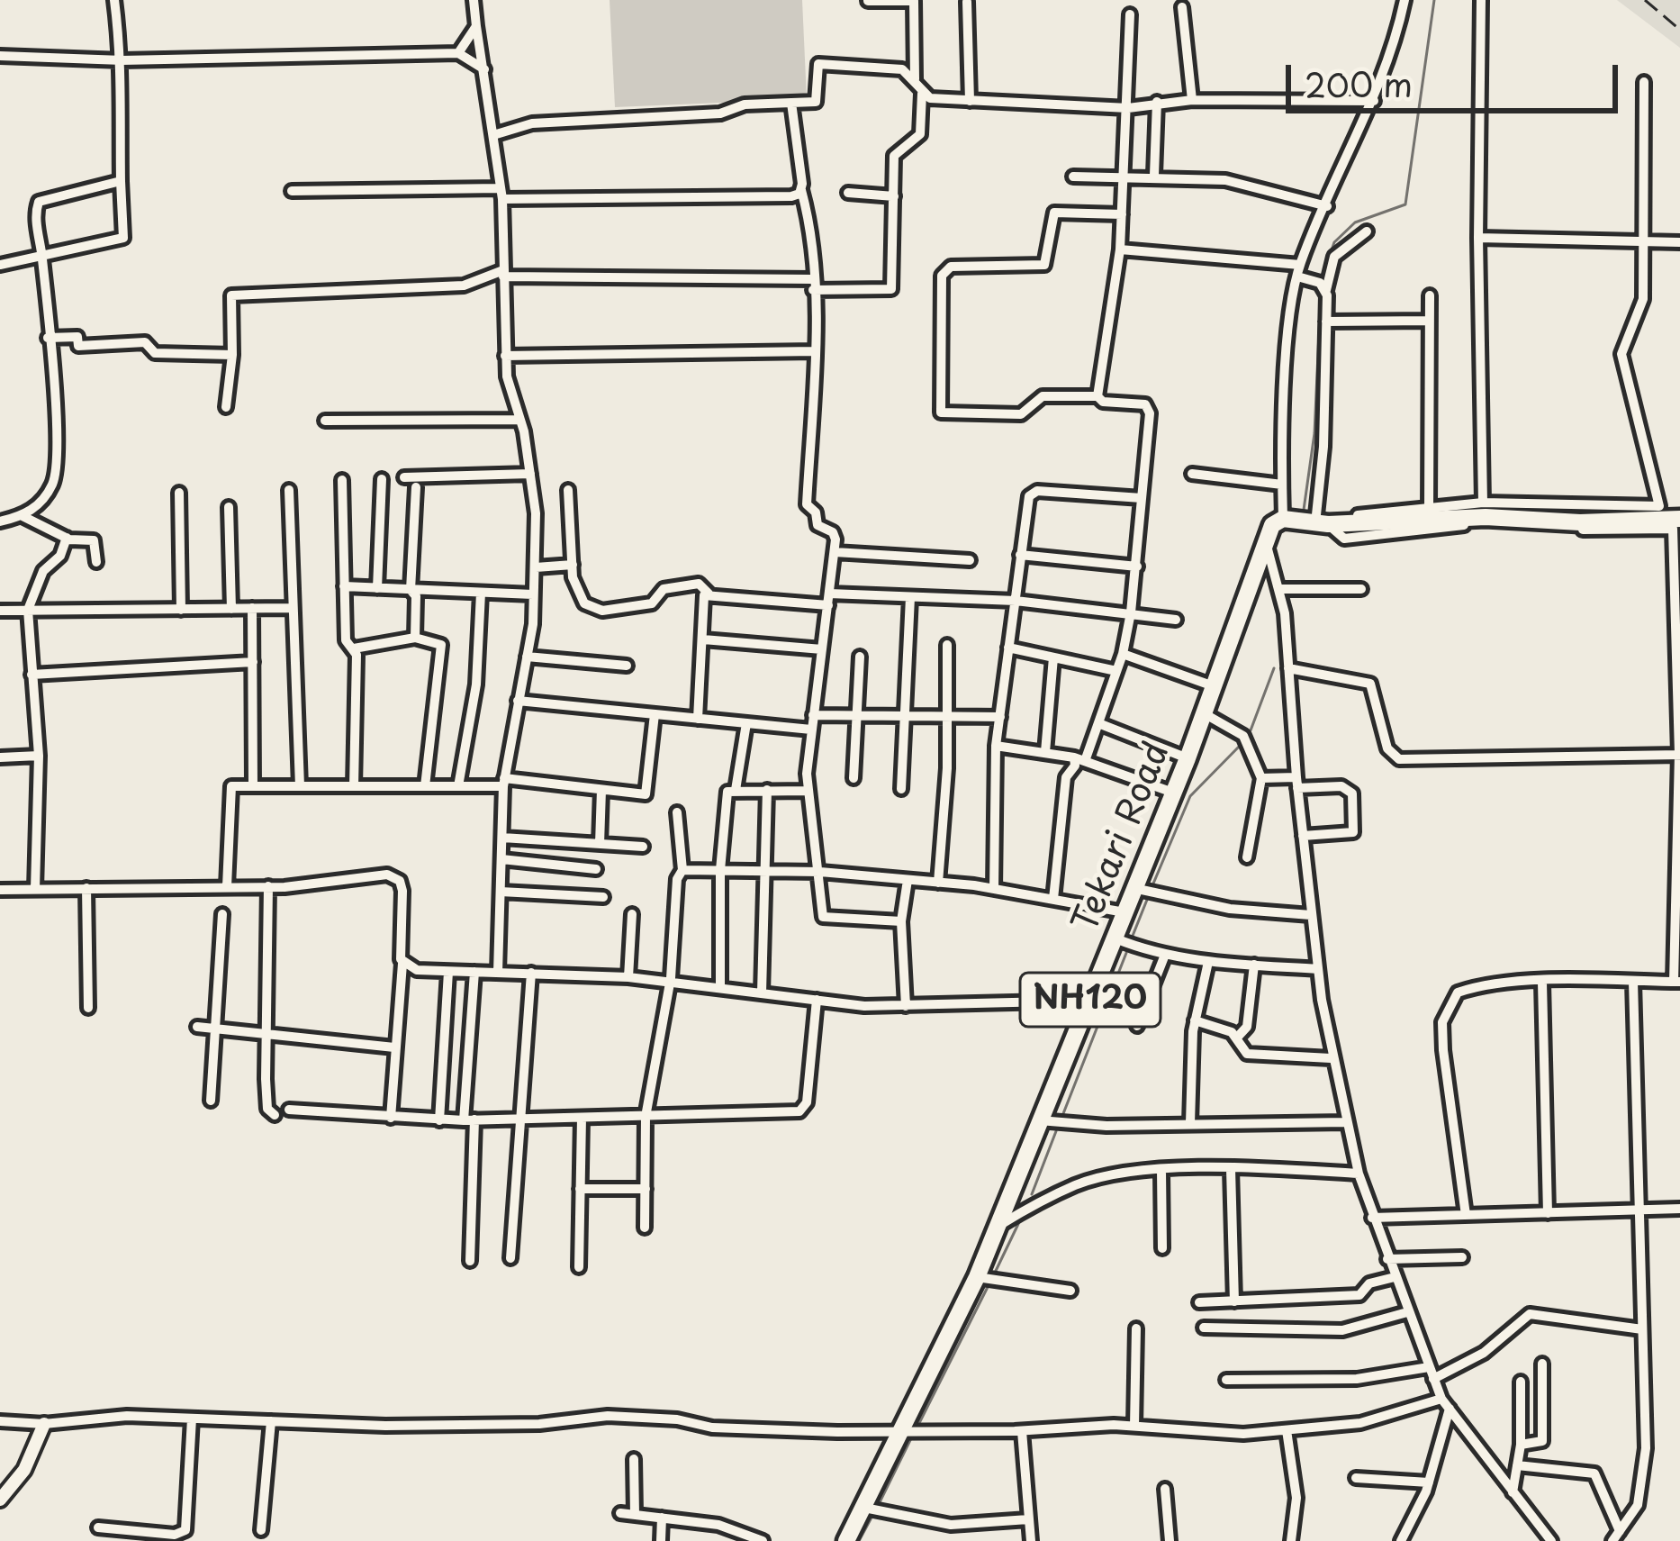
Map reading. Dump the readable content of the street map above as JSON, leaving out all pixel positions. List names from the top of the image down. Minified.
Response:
{"streets":{"highway":["Tekari Road","NH120"]},"scale_bar":"200 m"}
